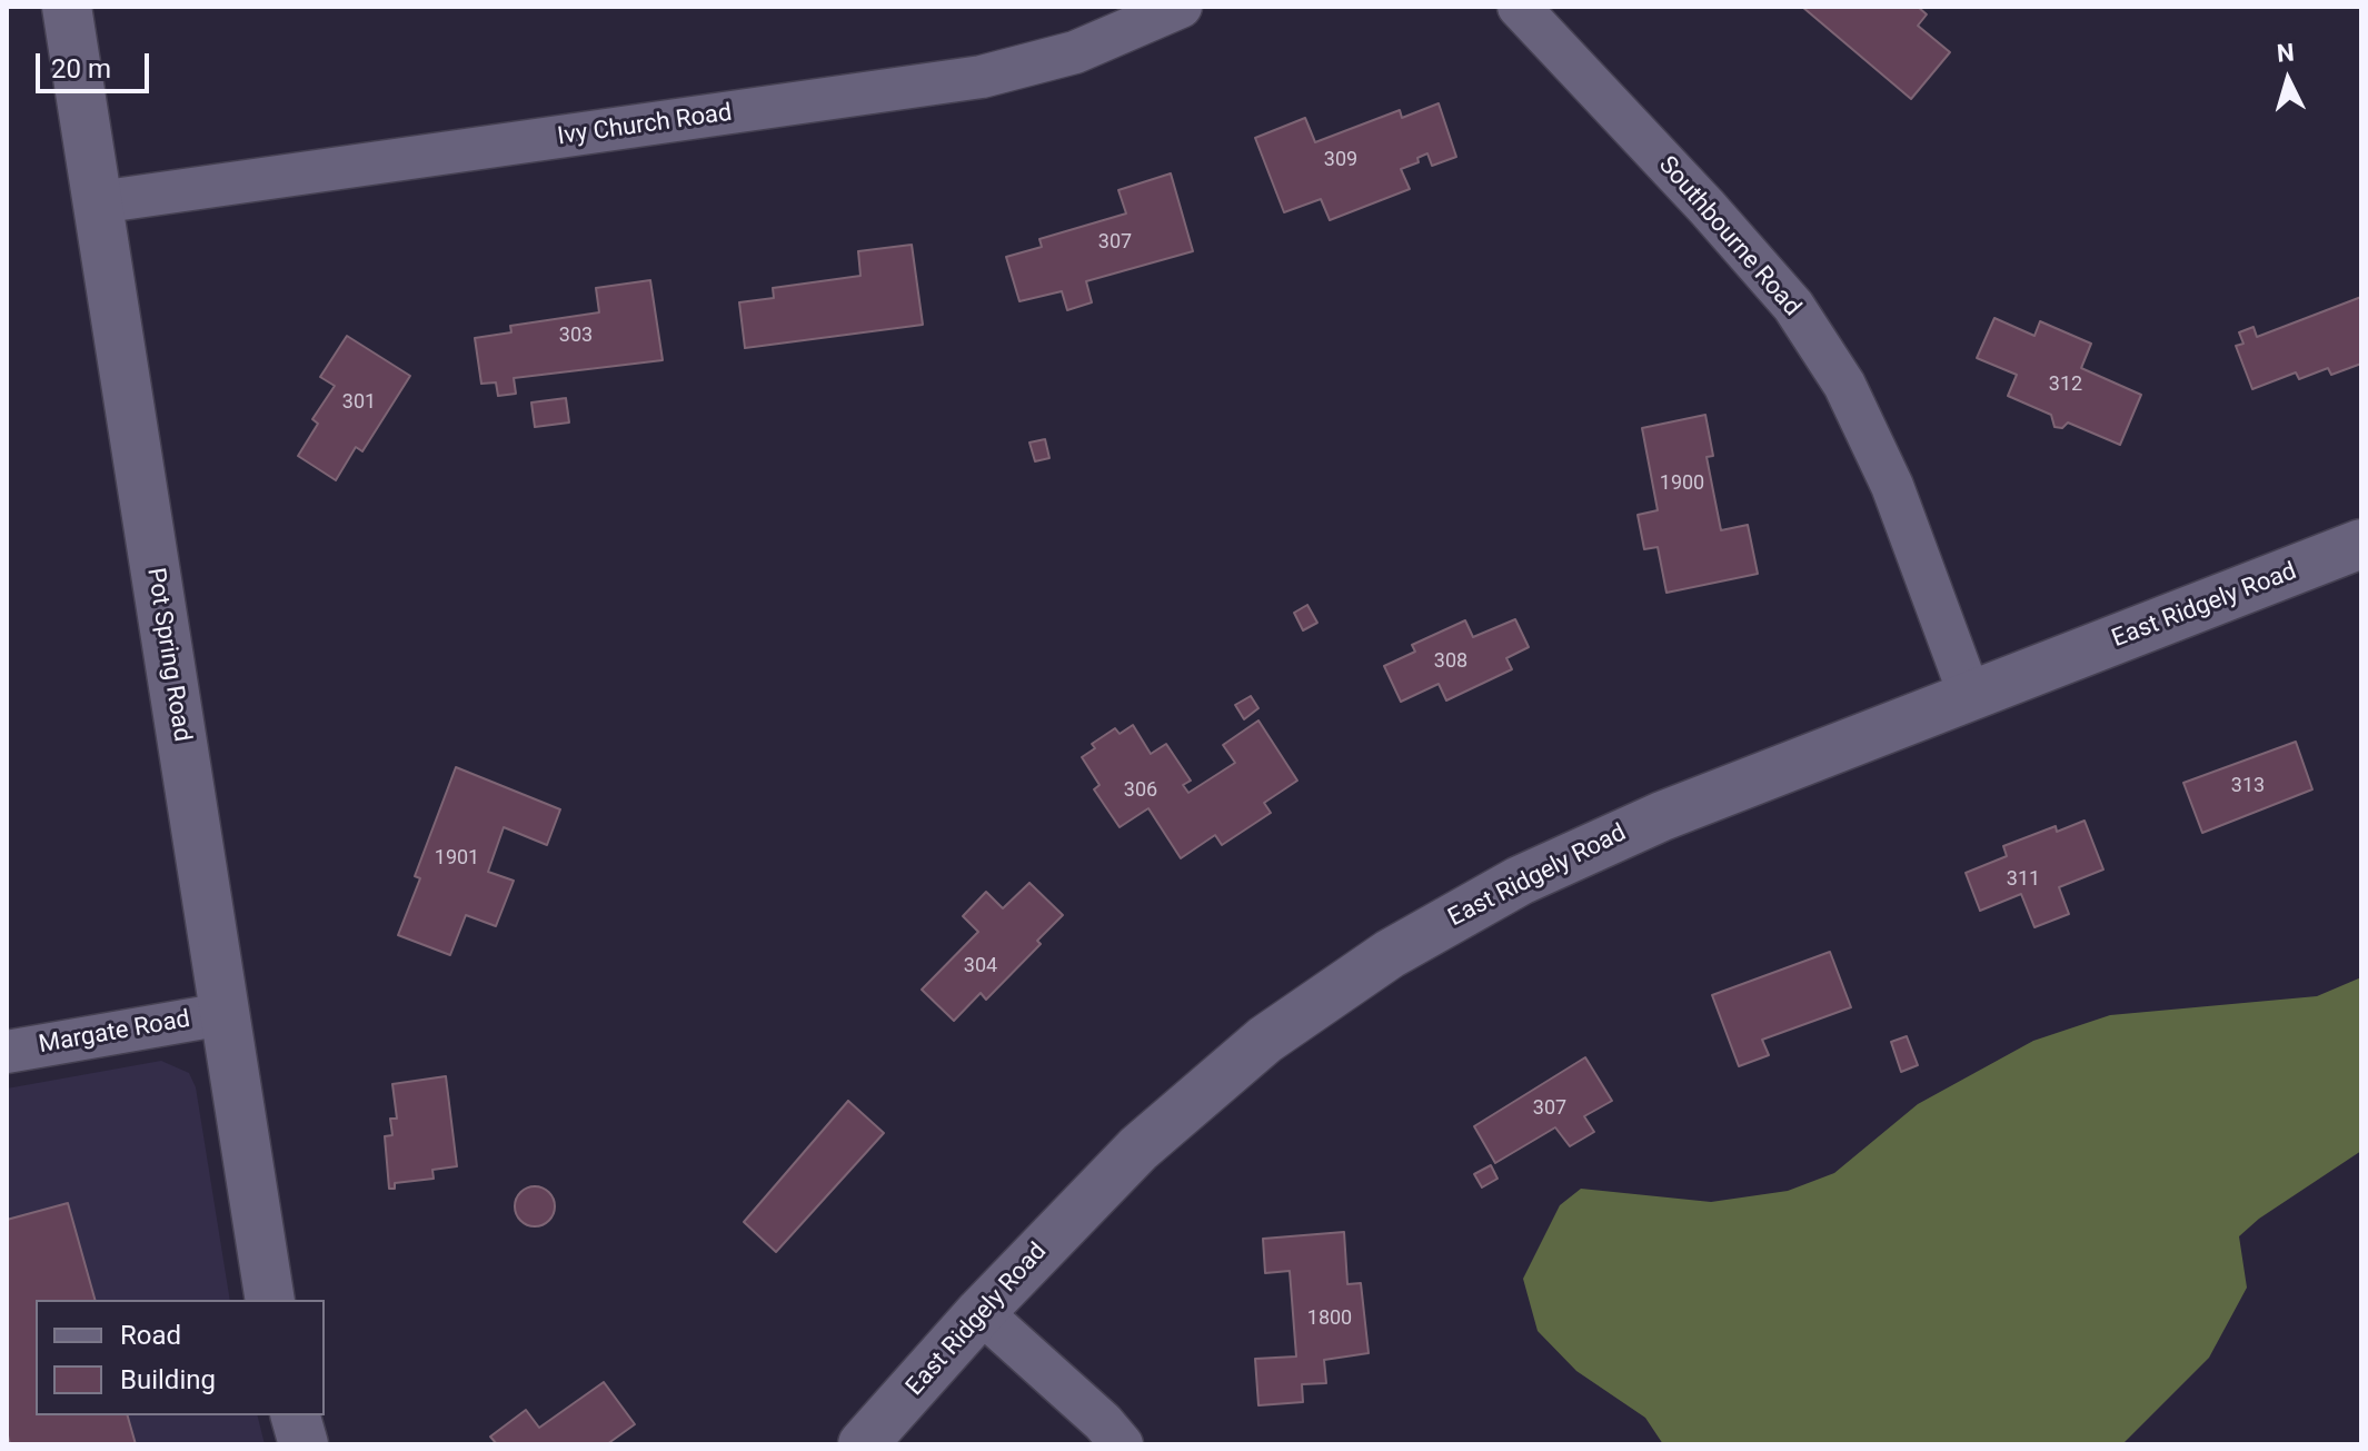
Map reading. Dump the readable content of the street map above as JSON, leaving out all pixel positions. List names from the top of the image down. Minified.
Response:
{"streets":{"street":["Ivy Church Road","Southbourne Road","East Ridgely Road","Pot Spring Road","Margate Road"]},"crossings":[["Ivy Church Road","Pot Spring Road"],["Southbourne Road","East Ridgely Road"],["Pot Spring Road","Margate Road"]],"house_numbers":["309","307","303","312","301","1900","308","313","306","1901","311","304","307","1800"],"legend":["Road","Building"],"scale_bar":"20 m","north":"top"}
